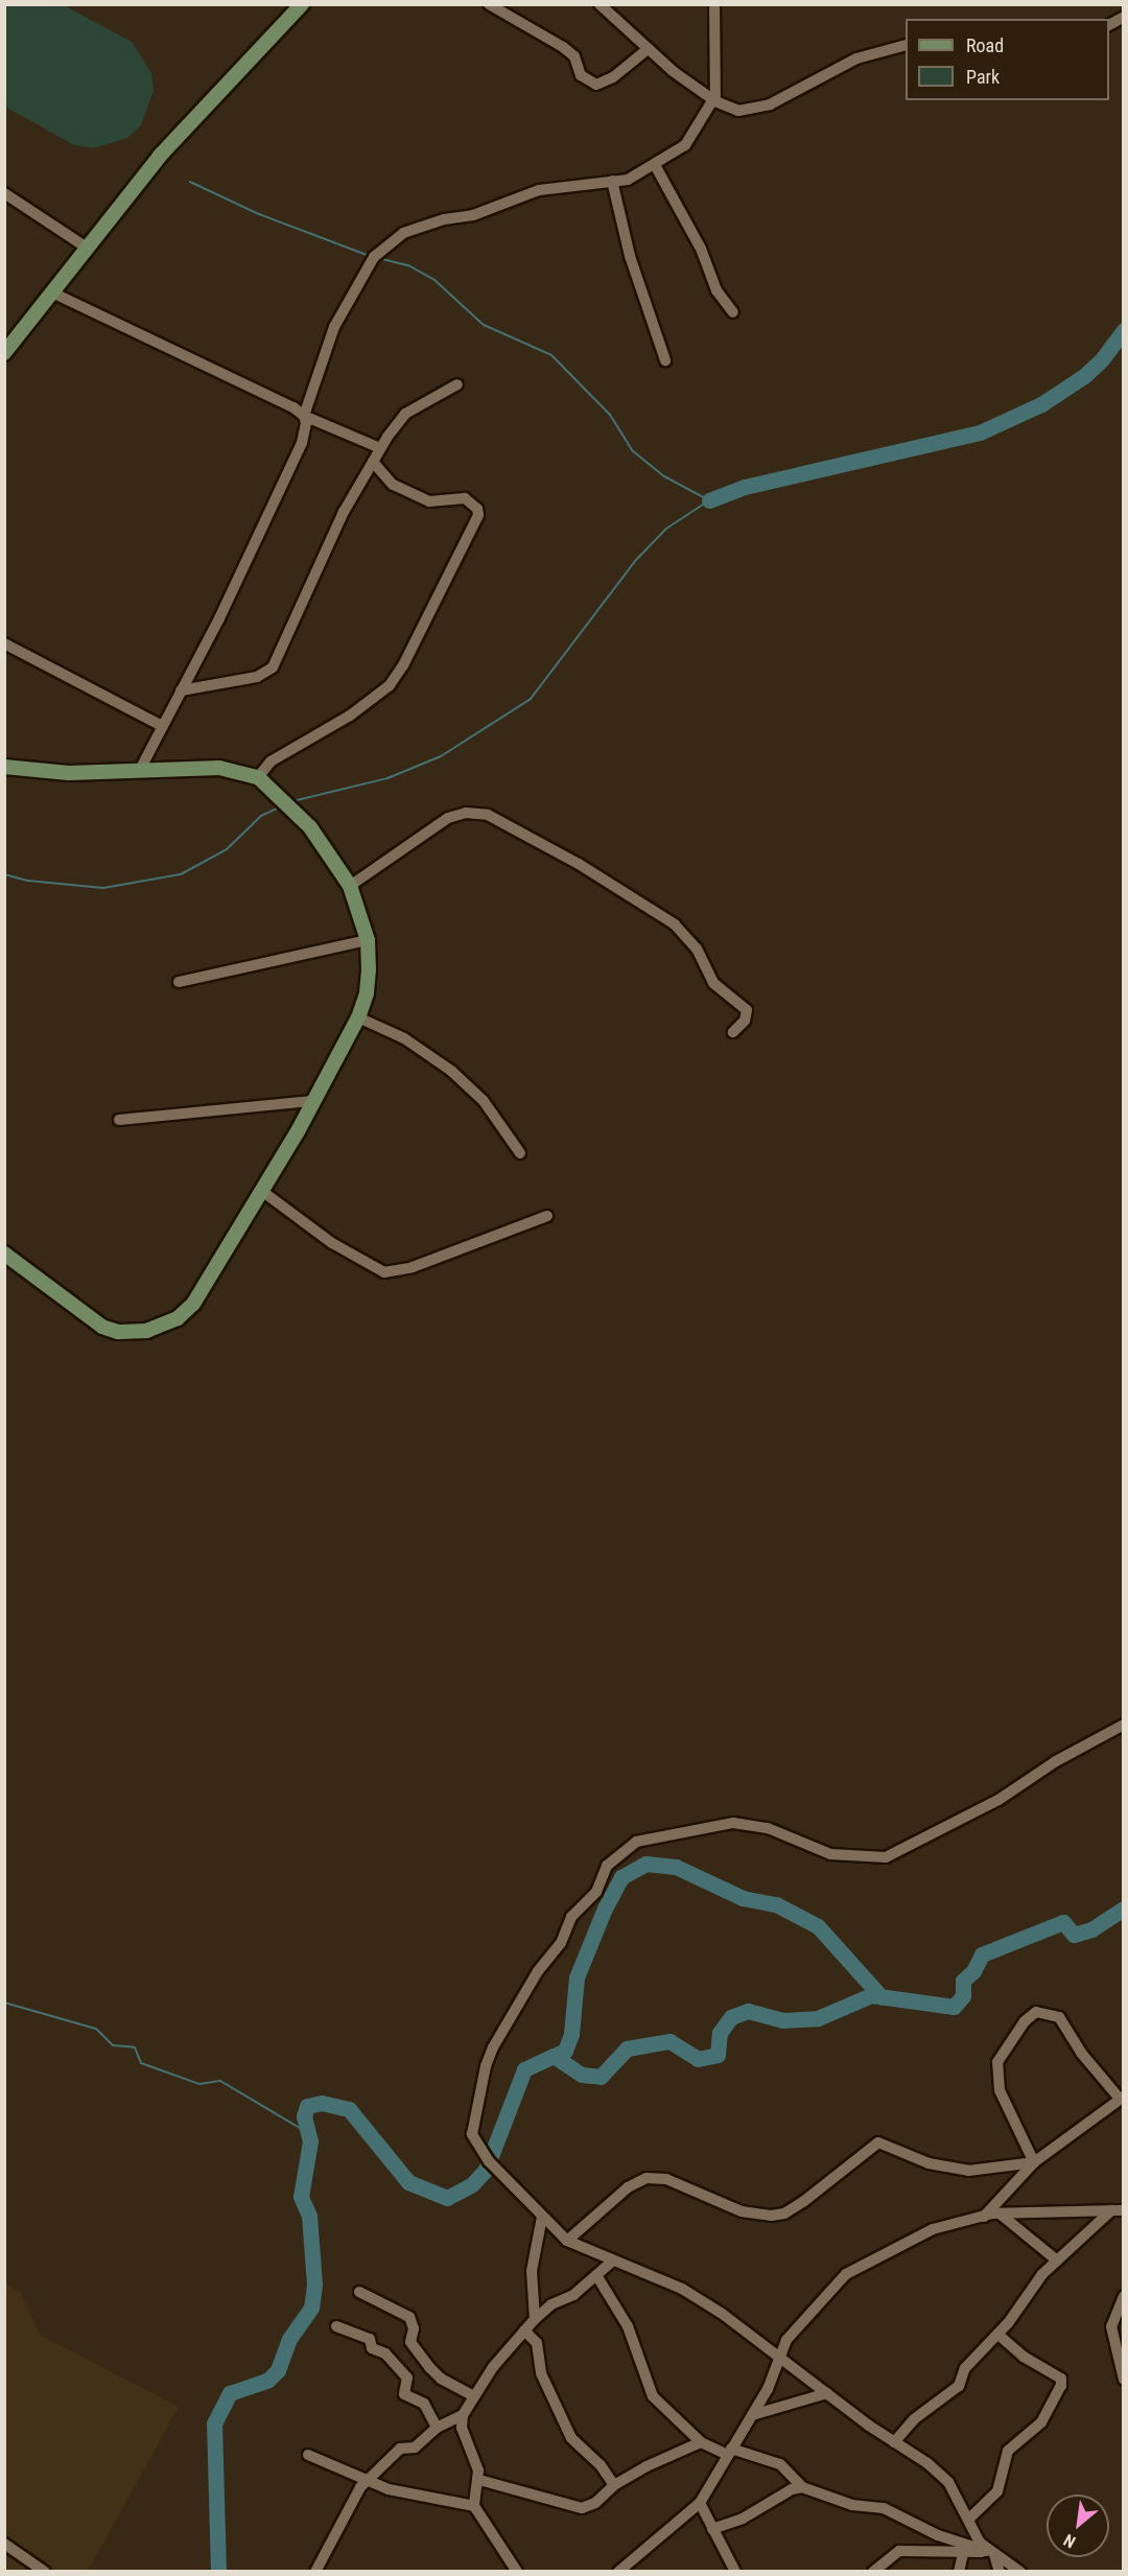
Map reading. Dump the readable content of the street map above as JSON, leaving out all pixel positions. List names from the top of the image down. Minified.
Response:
{"legend":["Road","Park"],"north":"bottom left"}
